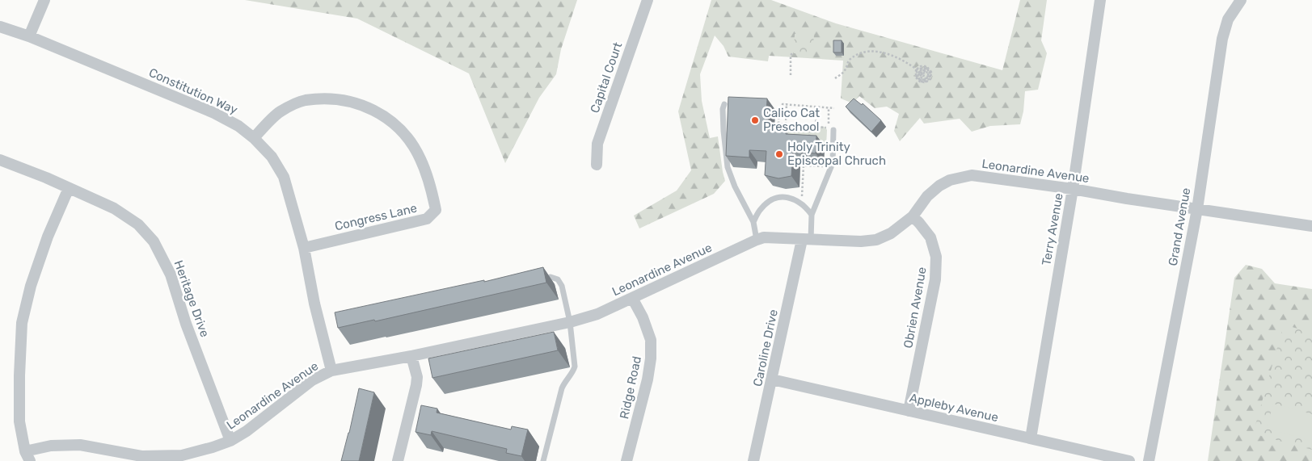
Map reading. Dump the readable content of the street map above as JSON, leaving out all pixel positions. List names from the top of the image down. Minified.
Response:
{"streets":{"street":["Capital Court","Constitution Way","Leonardine Avenue","Congress Lane","Grand Avenue","Terry Avenue","Heritage Drive","Obrien Avenue","Caroline Drive","Ridge Road","Appleby Avenue"]},"crossings":[["Constitution Way","Leonardine Avenue"],["Constitution Way","Congress Lane"],["Leonardine Avenue","Grand Avenue"],["Leonardine Avenue","Terry Avenue"],["Leonardine Avenue","Heritage Drive"],["Leonardine Avenue","Obrien Avenue"],["Leonardine Avenue","Caroline Drive"],["Leonardine Avenue","Ridge Road"],["Terry Avenue","Appleby Avenue"],["Obrien Avenue","Appleby Avenue"],["Caroline Drive","Appleby Avenue"]],"places":["Calico Cat Preschool","Holy Trinity Episcopal Chruch"]}
